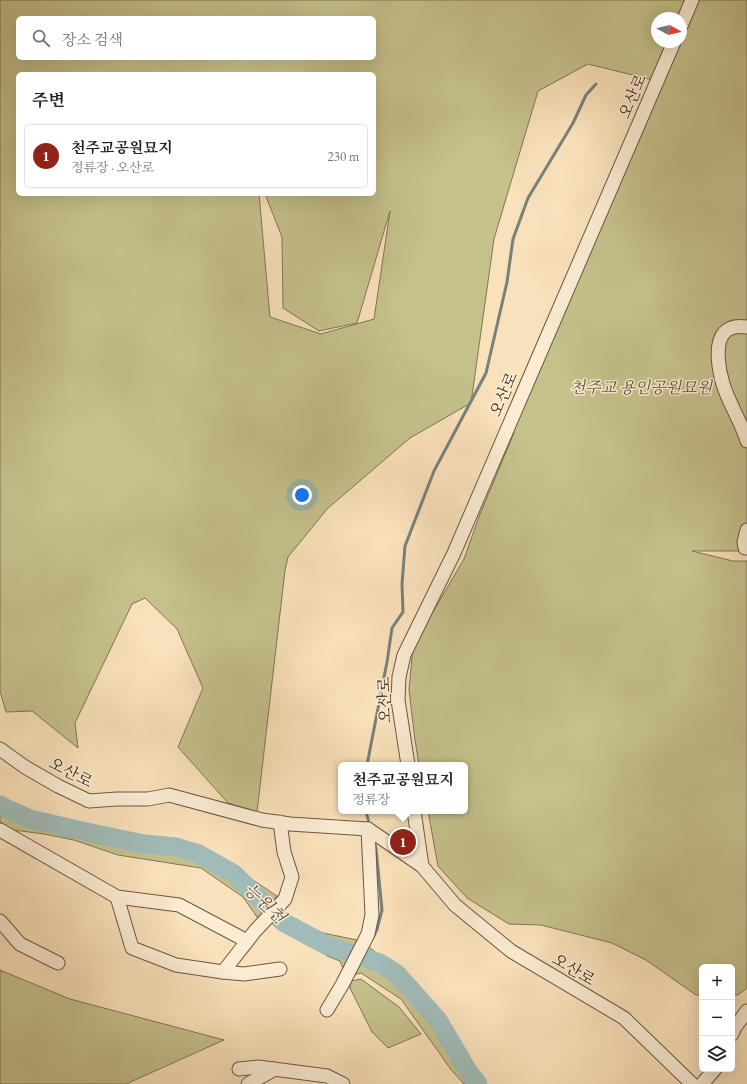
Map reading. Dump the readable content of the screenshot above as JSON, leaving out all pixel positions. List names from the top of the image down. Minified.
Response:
{"streets":{"street":["오산로"]},"water":["능원천"],"parks":["천주교 용인공원묘원"],"north":"right","page":{"search":"장소 검색","heading":"주변","list":[{"mark":"1","name":"천주교공원묘지","note":"정류장 · 오산로","value":"230 m"}],"popup":["천주교공원묘지","정류장"],"pins":"1","map_buttons":["+","−"]}}
